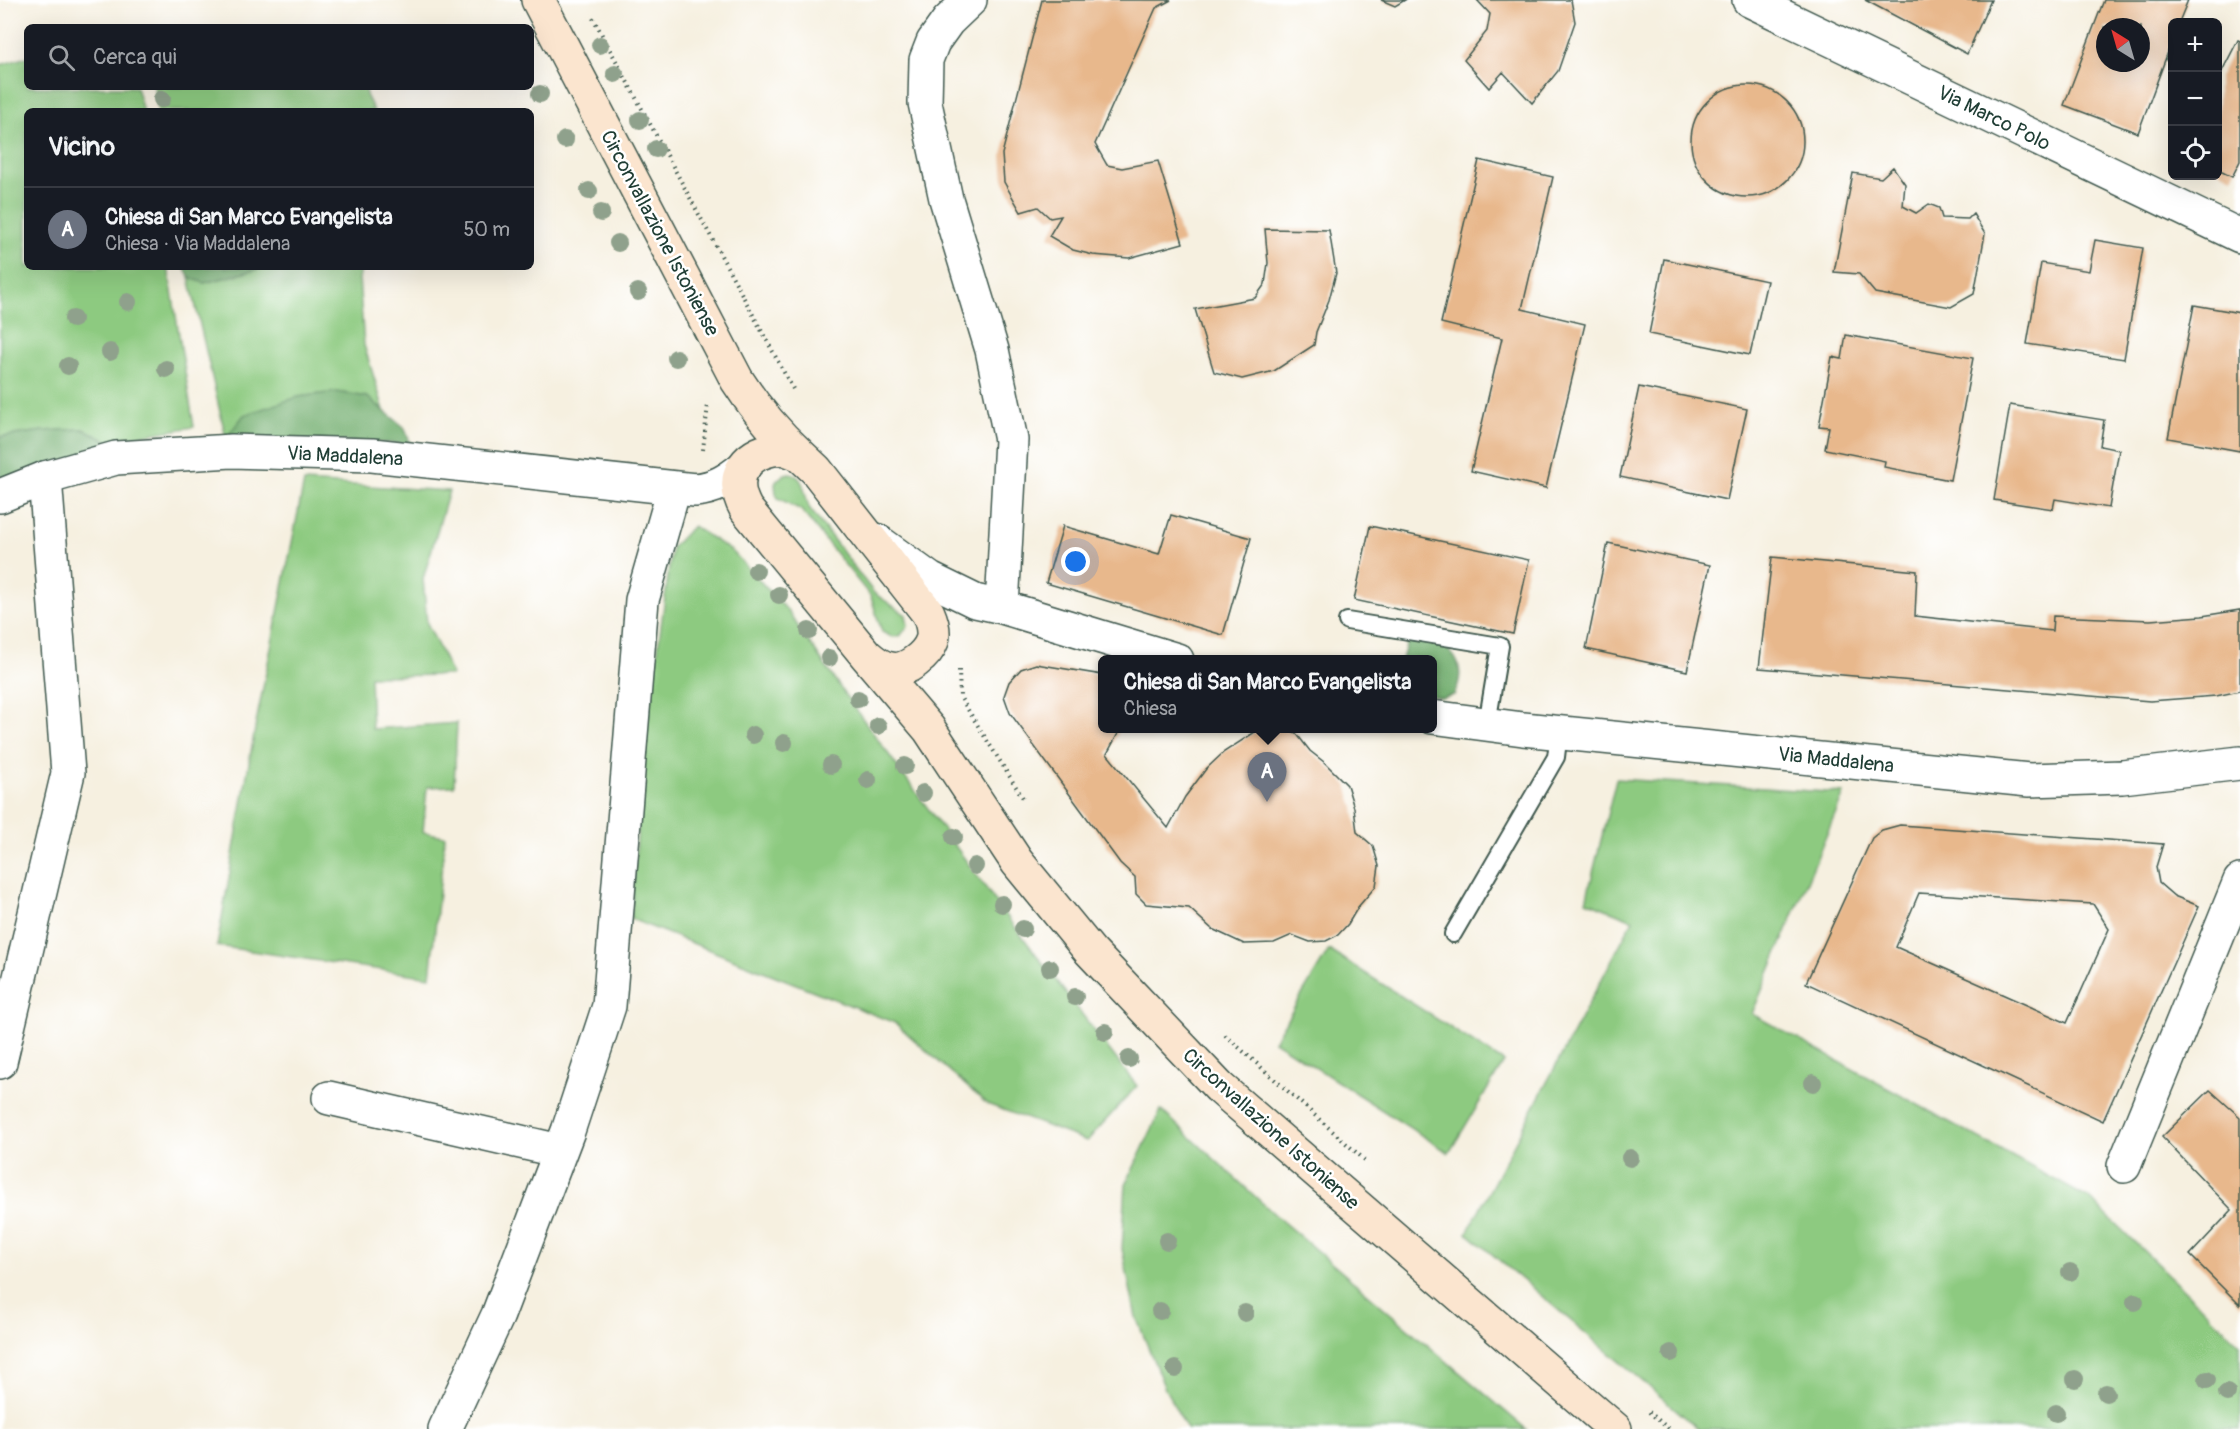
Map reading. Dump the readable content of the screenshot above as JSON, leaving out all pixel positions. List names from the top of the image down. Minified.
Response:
{"streets":{"main road":["Circonvallazione Istoniense"],"street":["Via Marco Polo","Via Maddalena"]},"north":"top left","page":{"map_buttons":["+","−"],"search":"Cerca qui","heading":"Vicino","list":[{"mark":"A","name":"Chiesa di San Marco Evangelista","note":"Chiesa · Via Maddalena","value":"50 m"}],"popup":["Chiesa di San Marco Evangelista","Chiesa"],"pins":"A"}}
